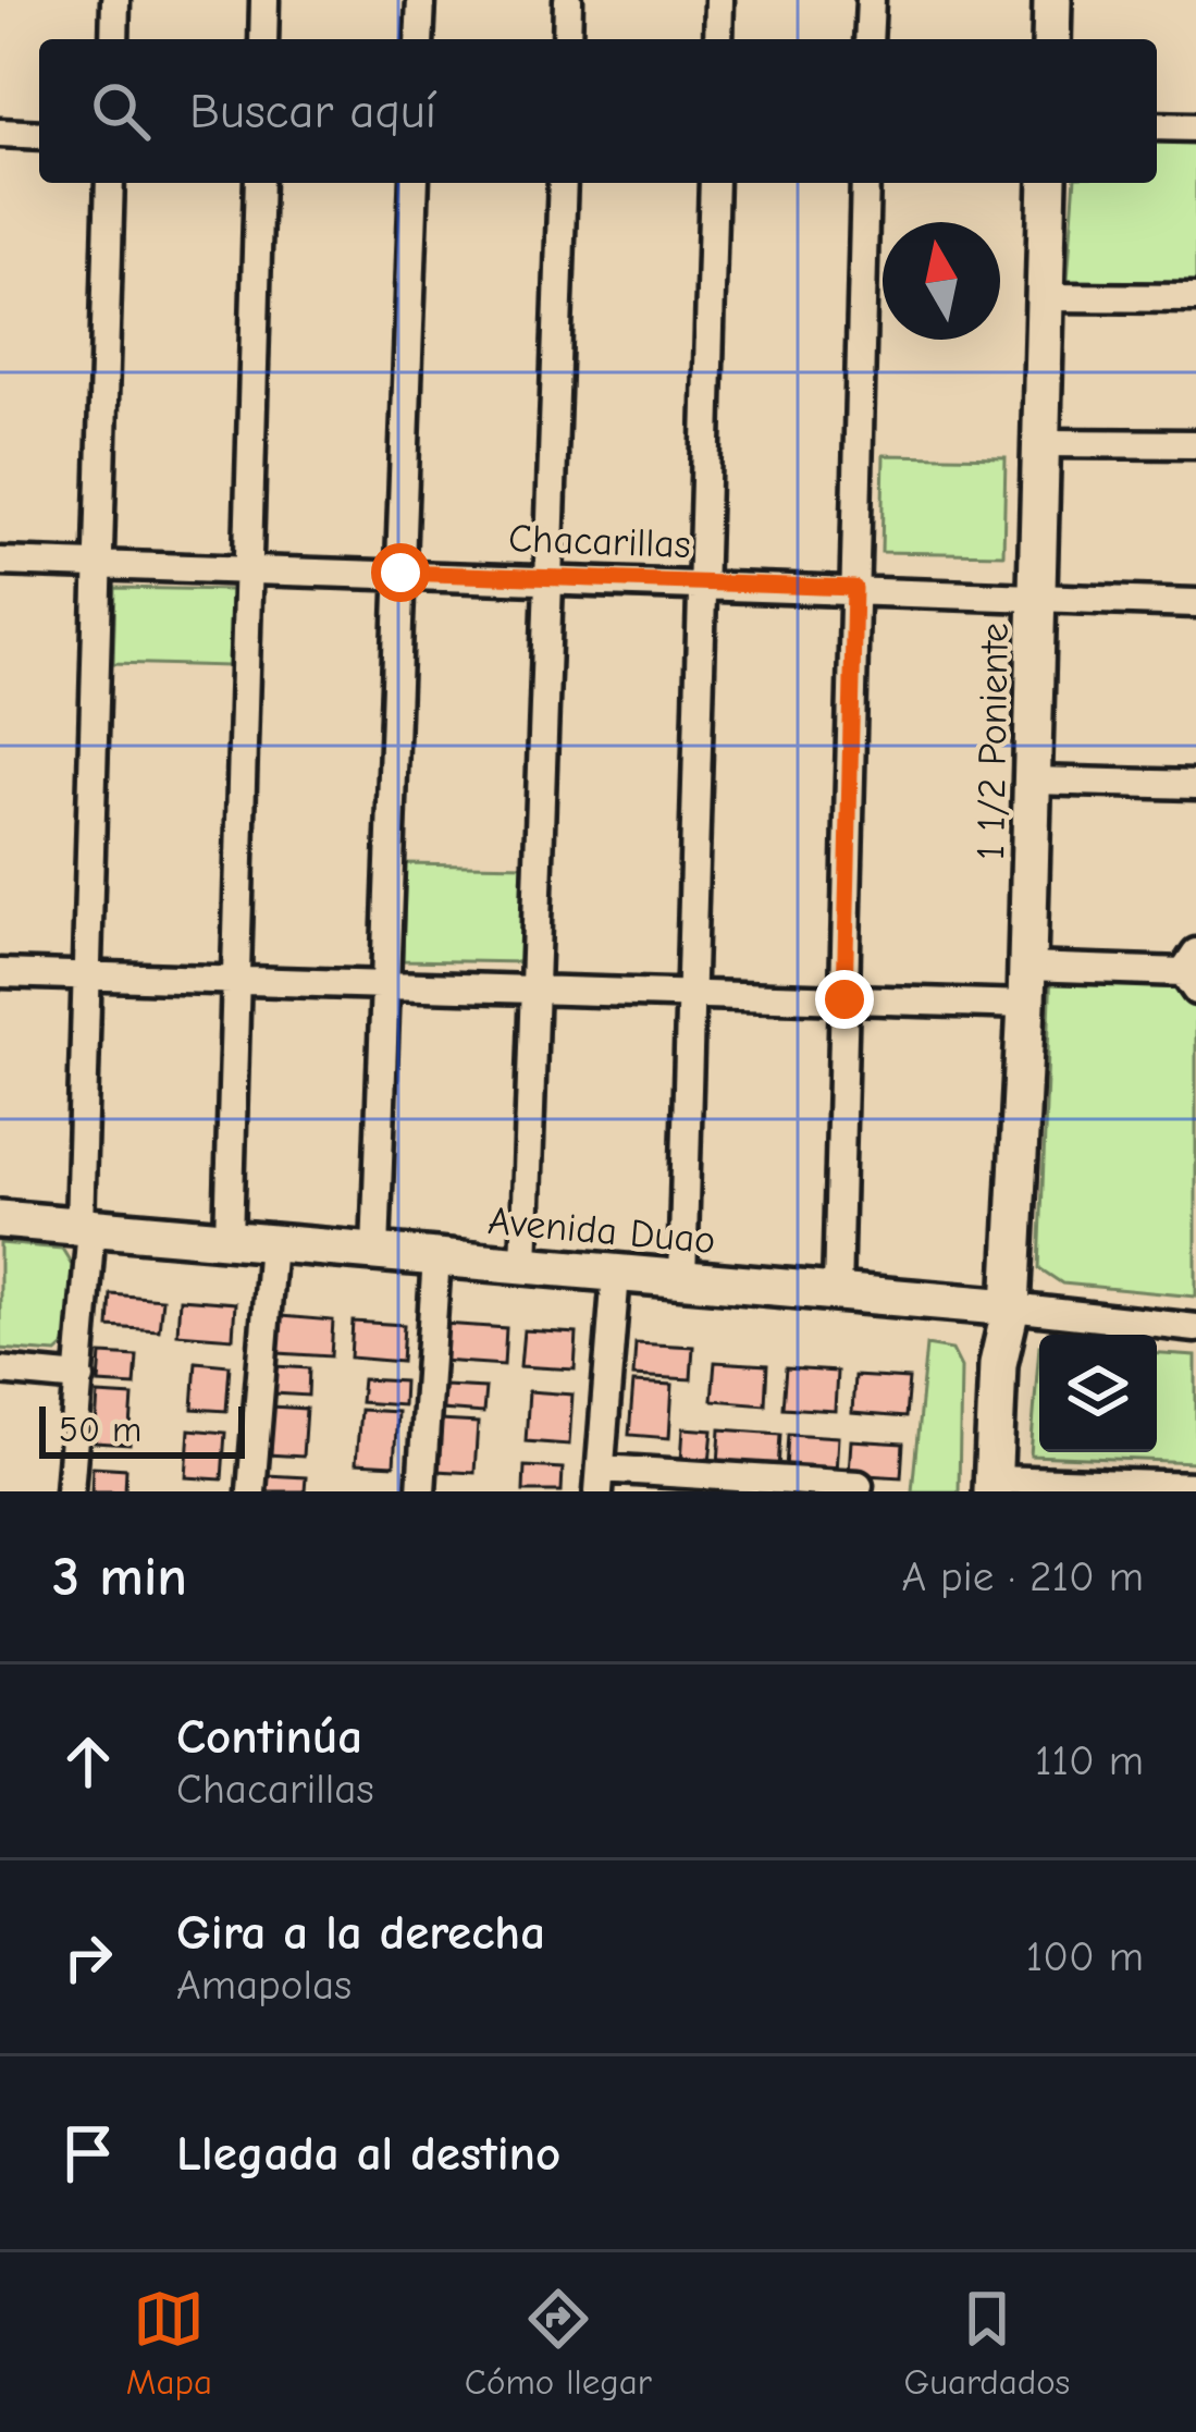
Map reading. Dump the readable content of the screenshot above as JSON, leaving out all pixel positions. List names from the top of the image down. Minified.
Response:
{"streets":{"street":["Chacarillas","1 1/2 Poniente","Avenida Duao"]},"crossings":[["Chacarillas","1 1/2 Poniente"],["1 1/2 Poniente","Avenida Duao"]],"scale_bar":"50 m","north":"top","page":{"search":"Buscar aquí","scale":"50 m","heading":["3 min","A pie · 210 m"],"list":[["Continúa","Chacarillas","110 m"],["Gira a la derecha","Amapolas","100 m"],"Llegada al destino"],"nav":["Mapa","Cómo llegar","Guardados"]}}
